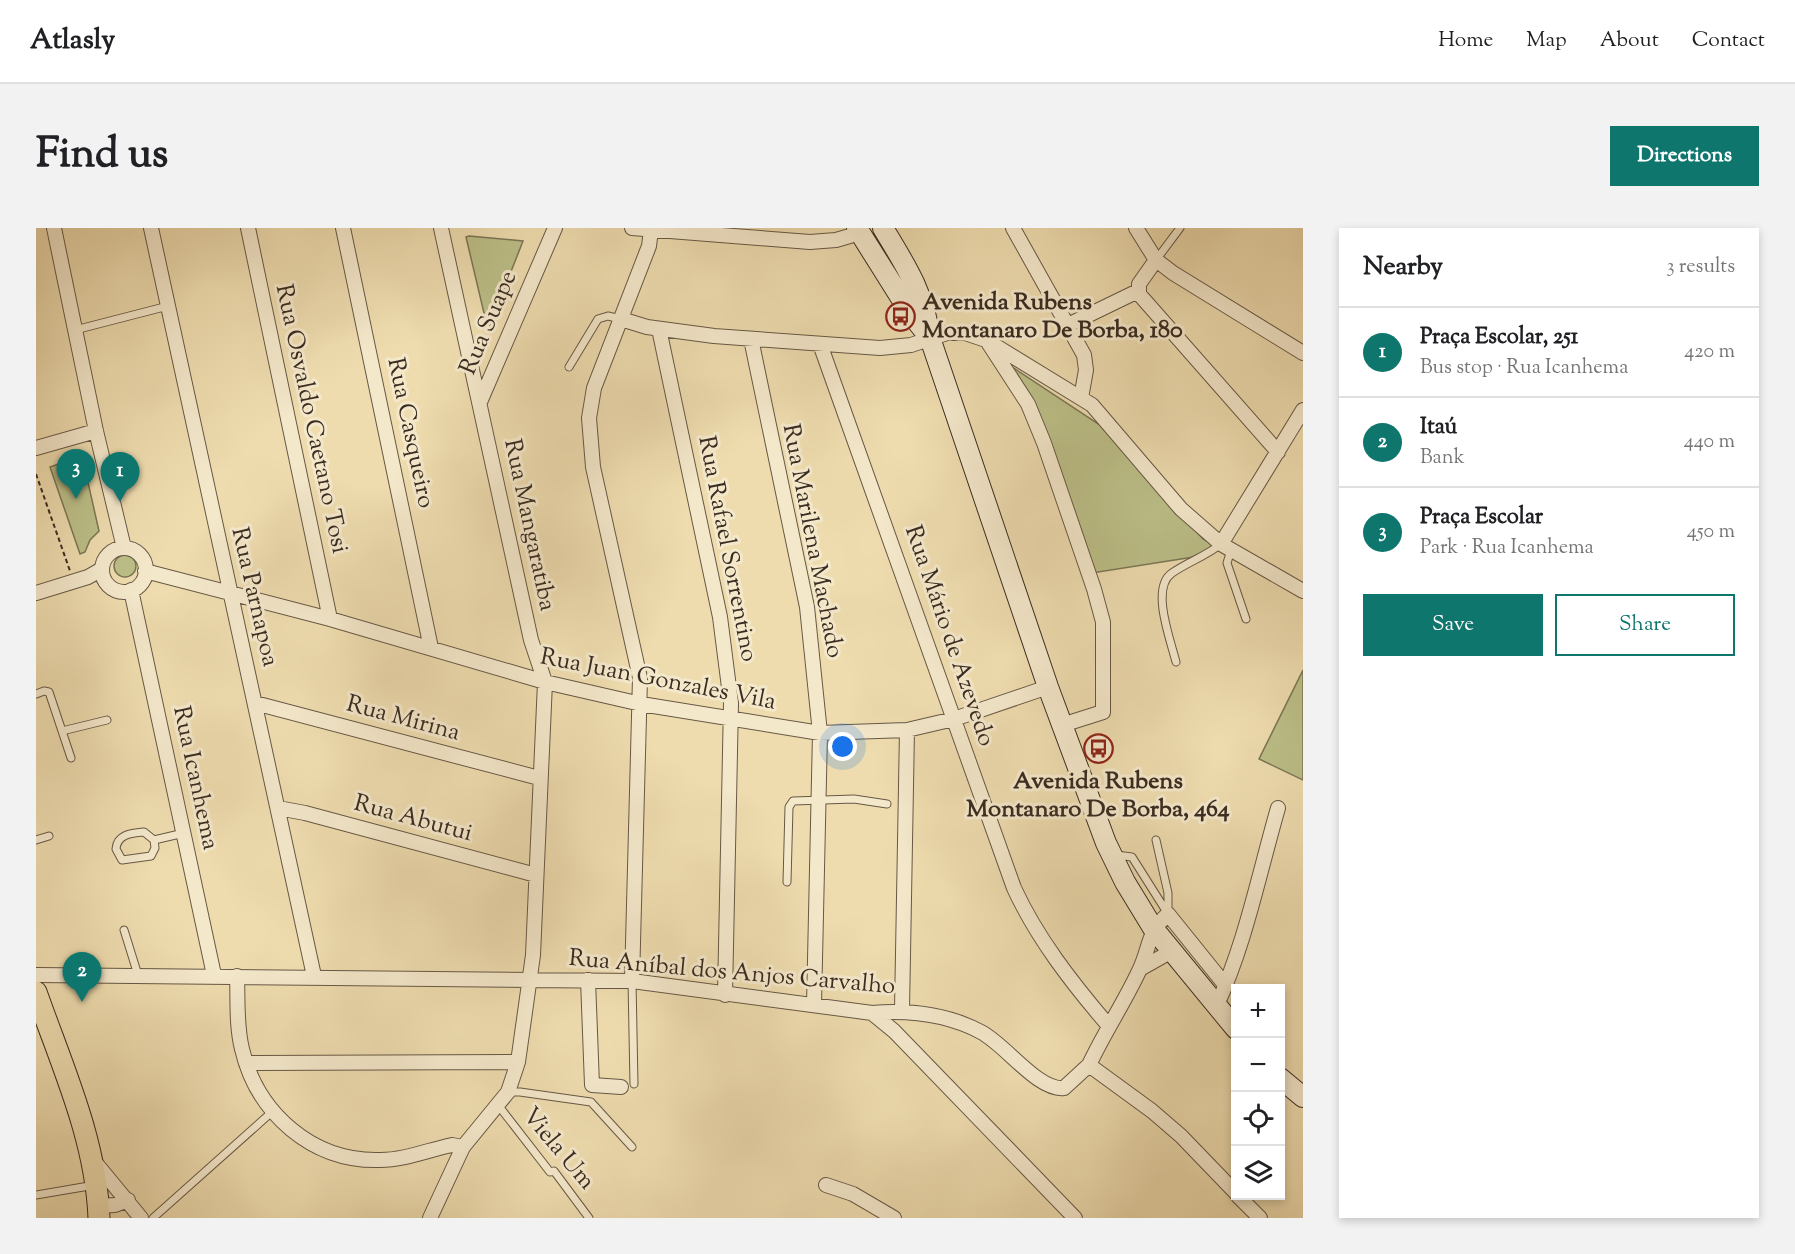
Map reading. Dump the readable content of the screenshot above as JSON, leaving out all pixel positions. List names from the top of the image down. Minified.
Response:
{"streets":{"street":["Rua Suape","Rua Osvaldo Caetano Tosi","Rua Casqueiro","Rua Mangaratiba","Rua Marilena Machado","Rua Rafael Sorrentino","Rua Parnapoa","Rua Mário de Azevedo","Rua Juan Gonzales Vila","Rua Mirina","Rua Icanhema","Rua Abutui","Rua Aníbal dos Anjos Carvalho"],"lane":["Viela Um"]},"crossings":[["Rua Suape","Rua Mangaratiba"],["Rua Osvaldo Caetano Tosi","Rua Juan Gonzales Vila"],["Rua Casqueiro","Rua Juan Gonzales Vila"],["Rua Mangaratiba","Rua Juan Gonzales Vila"],["Rua Mangaratiba","Rua Mirina"],["Rua Mangaratiba","Rua Abutui"],["Rua Mangaratiba","Rua Aníbal dos Anjos Carvalho"],["Rua Marilena Machado","Rua Juan Gonzales Vila"],["Rua Marilena Machado","Rua Aníbal dos Anjos Carvalho"],["Rua Rafael Sorrentino","Rua Juan Gonzales Vila"],["Rua Rafael Sorrentino","Rua Aníbal dos Anjos Carvalho"],["Rua Parnapoa","Rua Juan Gonzales Vila"],["Rua Parnapoa","Rua Mirina"],["Rua Parnapoa","Rua Abutui"],["Rua Parnapoa","Rua Aníbal dos Anjos Carvalho"],["Rua Mário de Azevedo","Rua Juan Gonzales Vila"],["Rua Juan Gonzales Vila","Rua Icanhema"],["Rua Icanhema","Rua Aníbal dos Anjos Carvalho"]],"places":{"bus stop":["Avenida Rubens Montanaro De Borba, 180","Avenida Rubens Montanaro De Borba, 464"]},"page":{"header":"Atlasly","nav":["Home","Map","About","Contact"],"title":"Find us","buttons":["Directions",["Save","Share"]],"heading":["Nearby","3 results"],"list":[{"mark":"1","name":"Praça Escolar, 251","note":"Bus stop · Rua Icanhema","value":"420 m"},{"mark":"2","name":"Itaú","note":"Bank","value":"440 m"},{"mark":"3","name":"Praça Escolar","note":"Park · Rua Icanhema","value":"450 m"}],"pins":["3","1","2"],"map_buttons":["+","−"]}}
